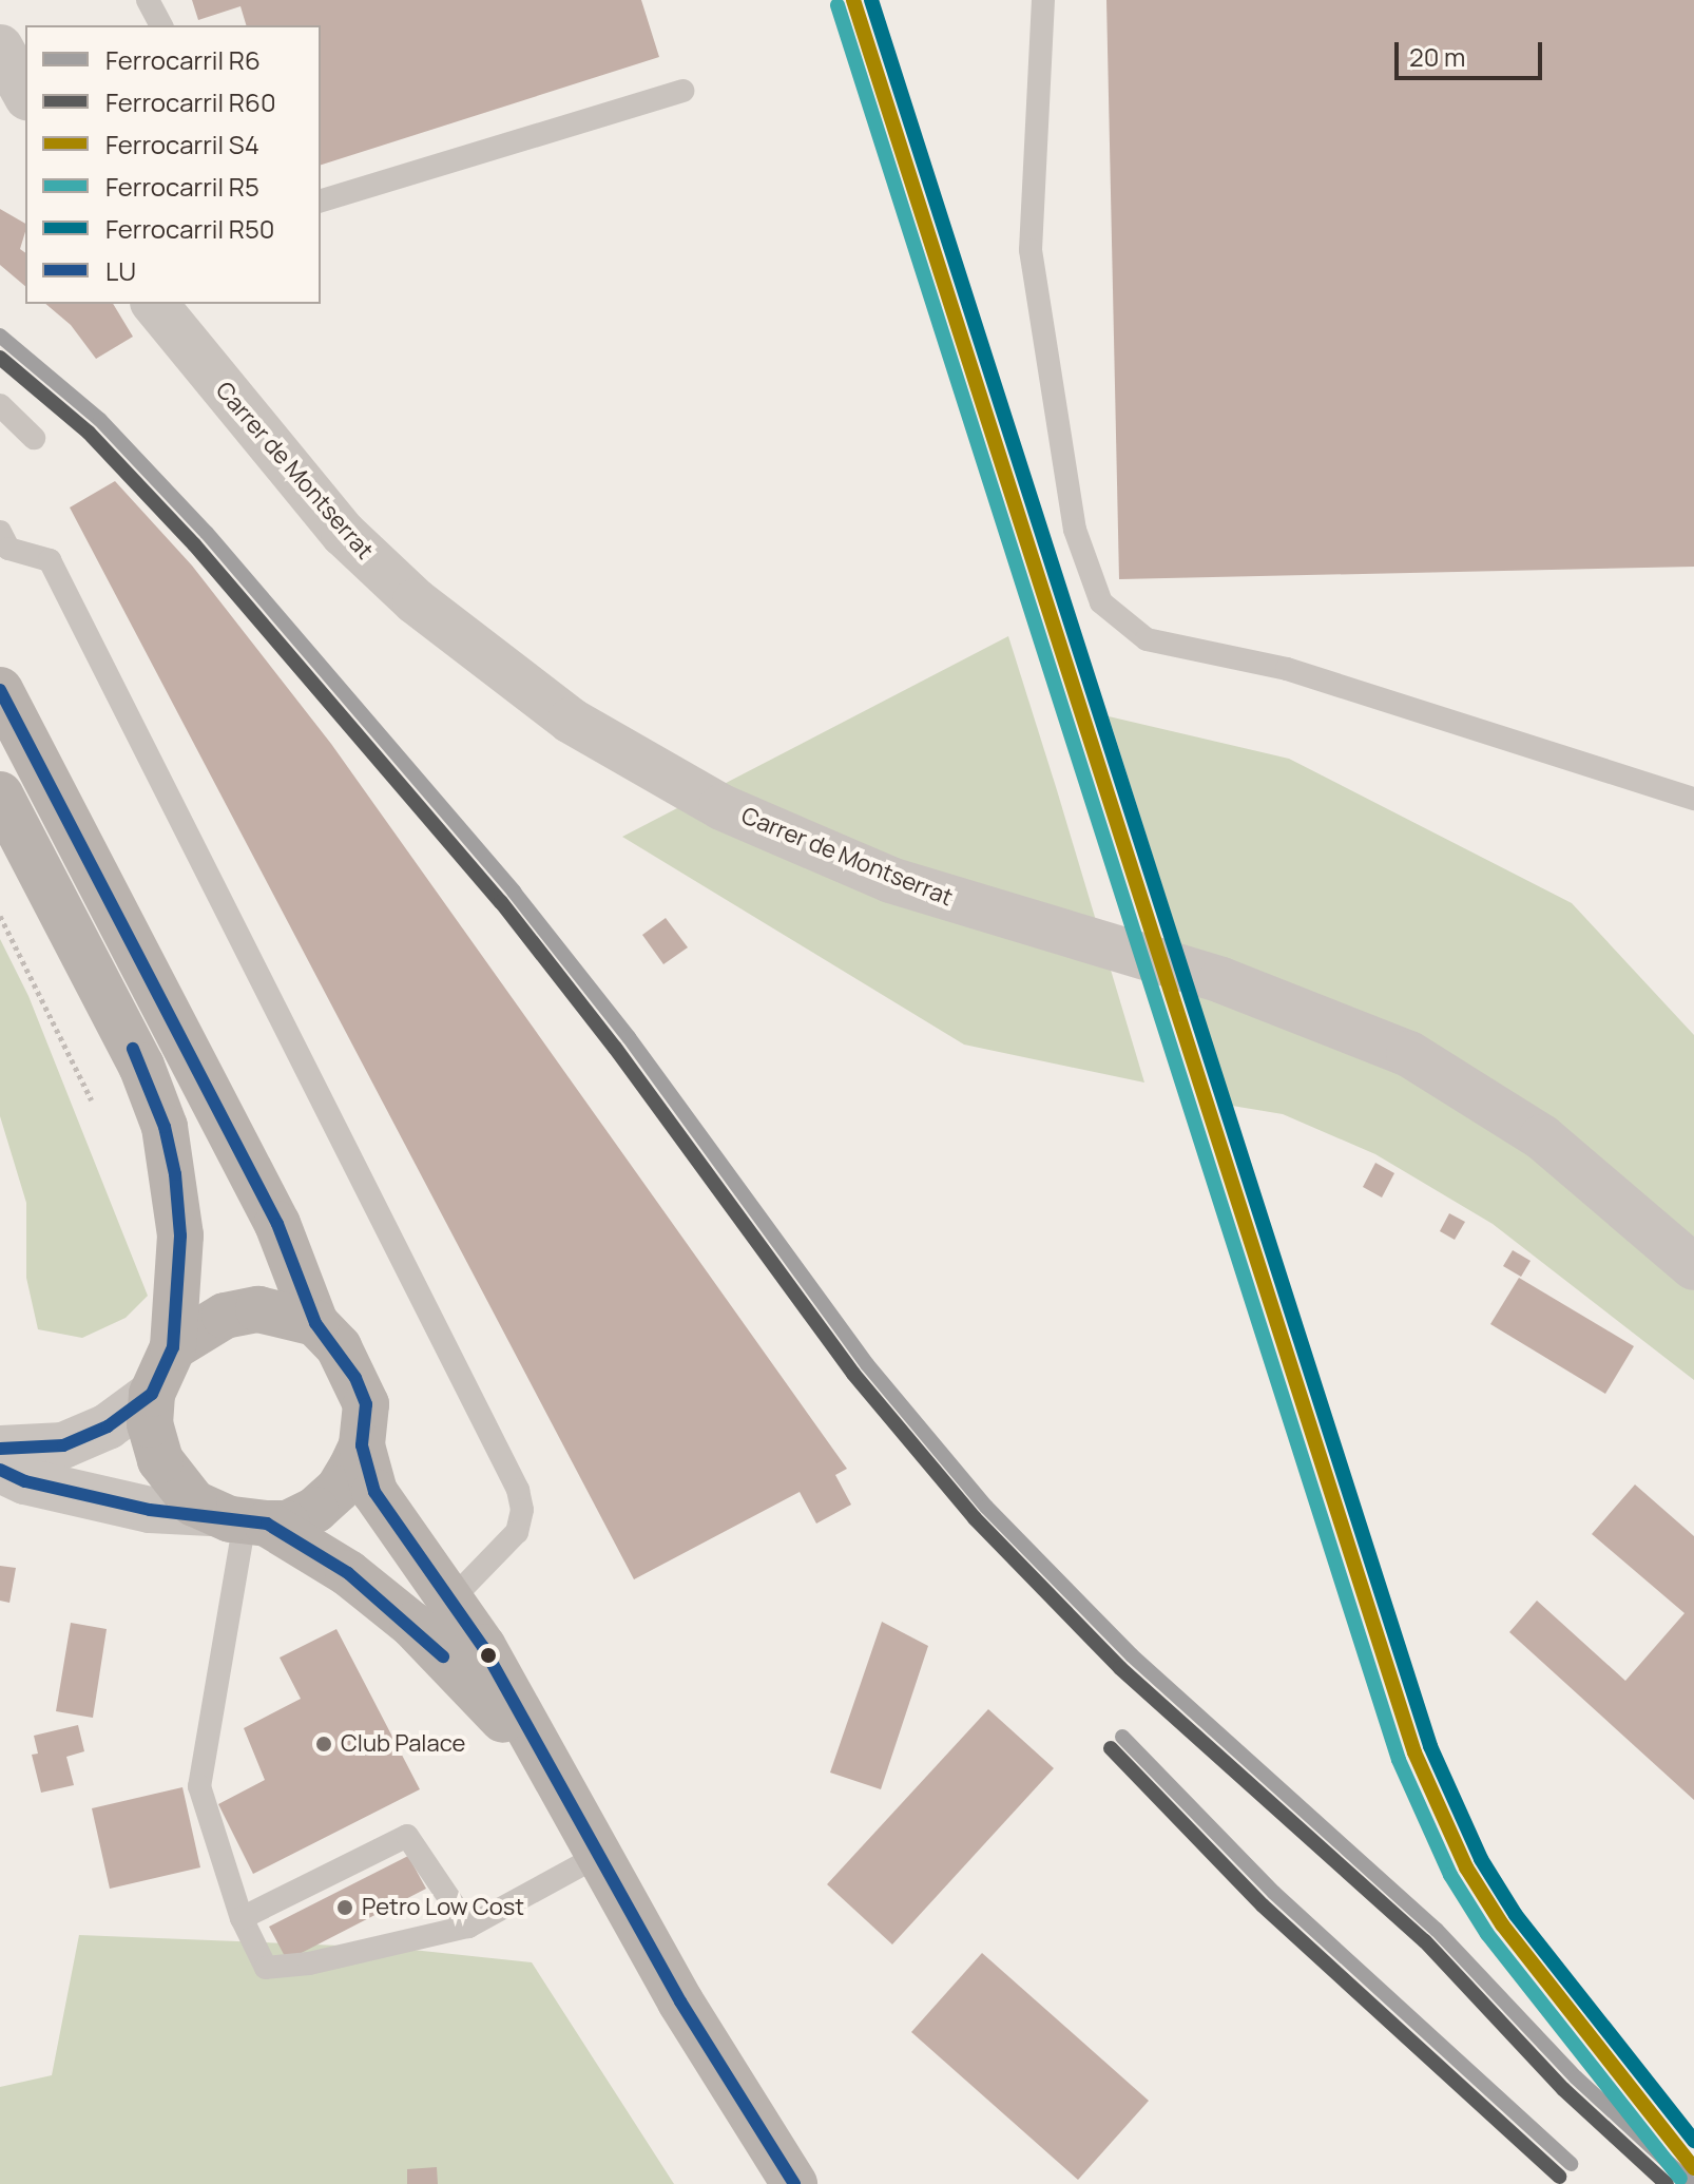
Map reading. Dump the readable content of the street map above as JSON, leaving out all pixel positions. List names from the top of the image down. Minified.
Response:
{"streets":{"street":["Carrer de Montserrat"]},"places":["Club Palace","Petro Low Cost"],"lines":["rail line S4","rail line R50","rail line R5","rail line R6","rail line R60","transit line LU"],"legend":["Ferrocarril R6","Ferrocarril R60","Ferrocarril S4","Ferrocarril R5","Ferrocarril R50","LU"],"scale_bar":"20 m"}
